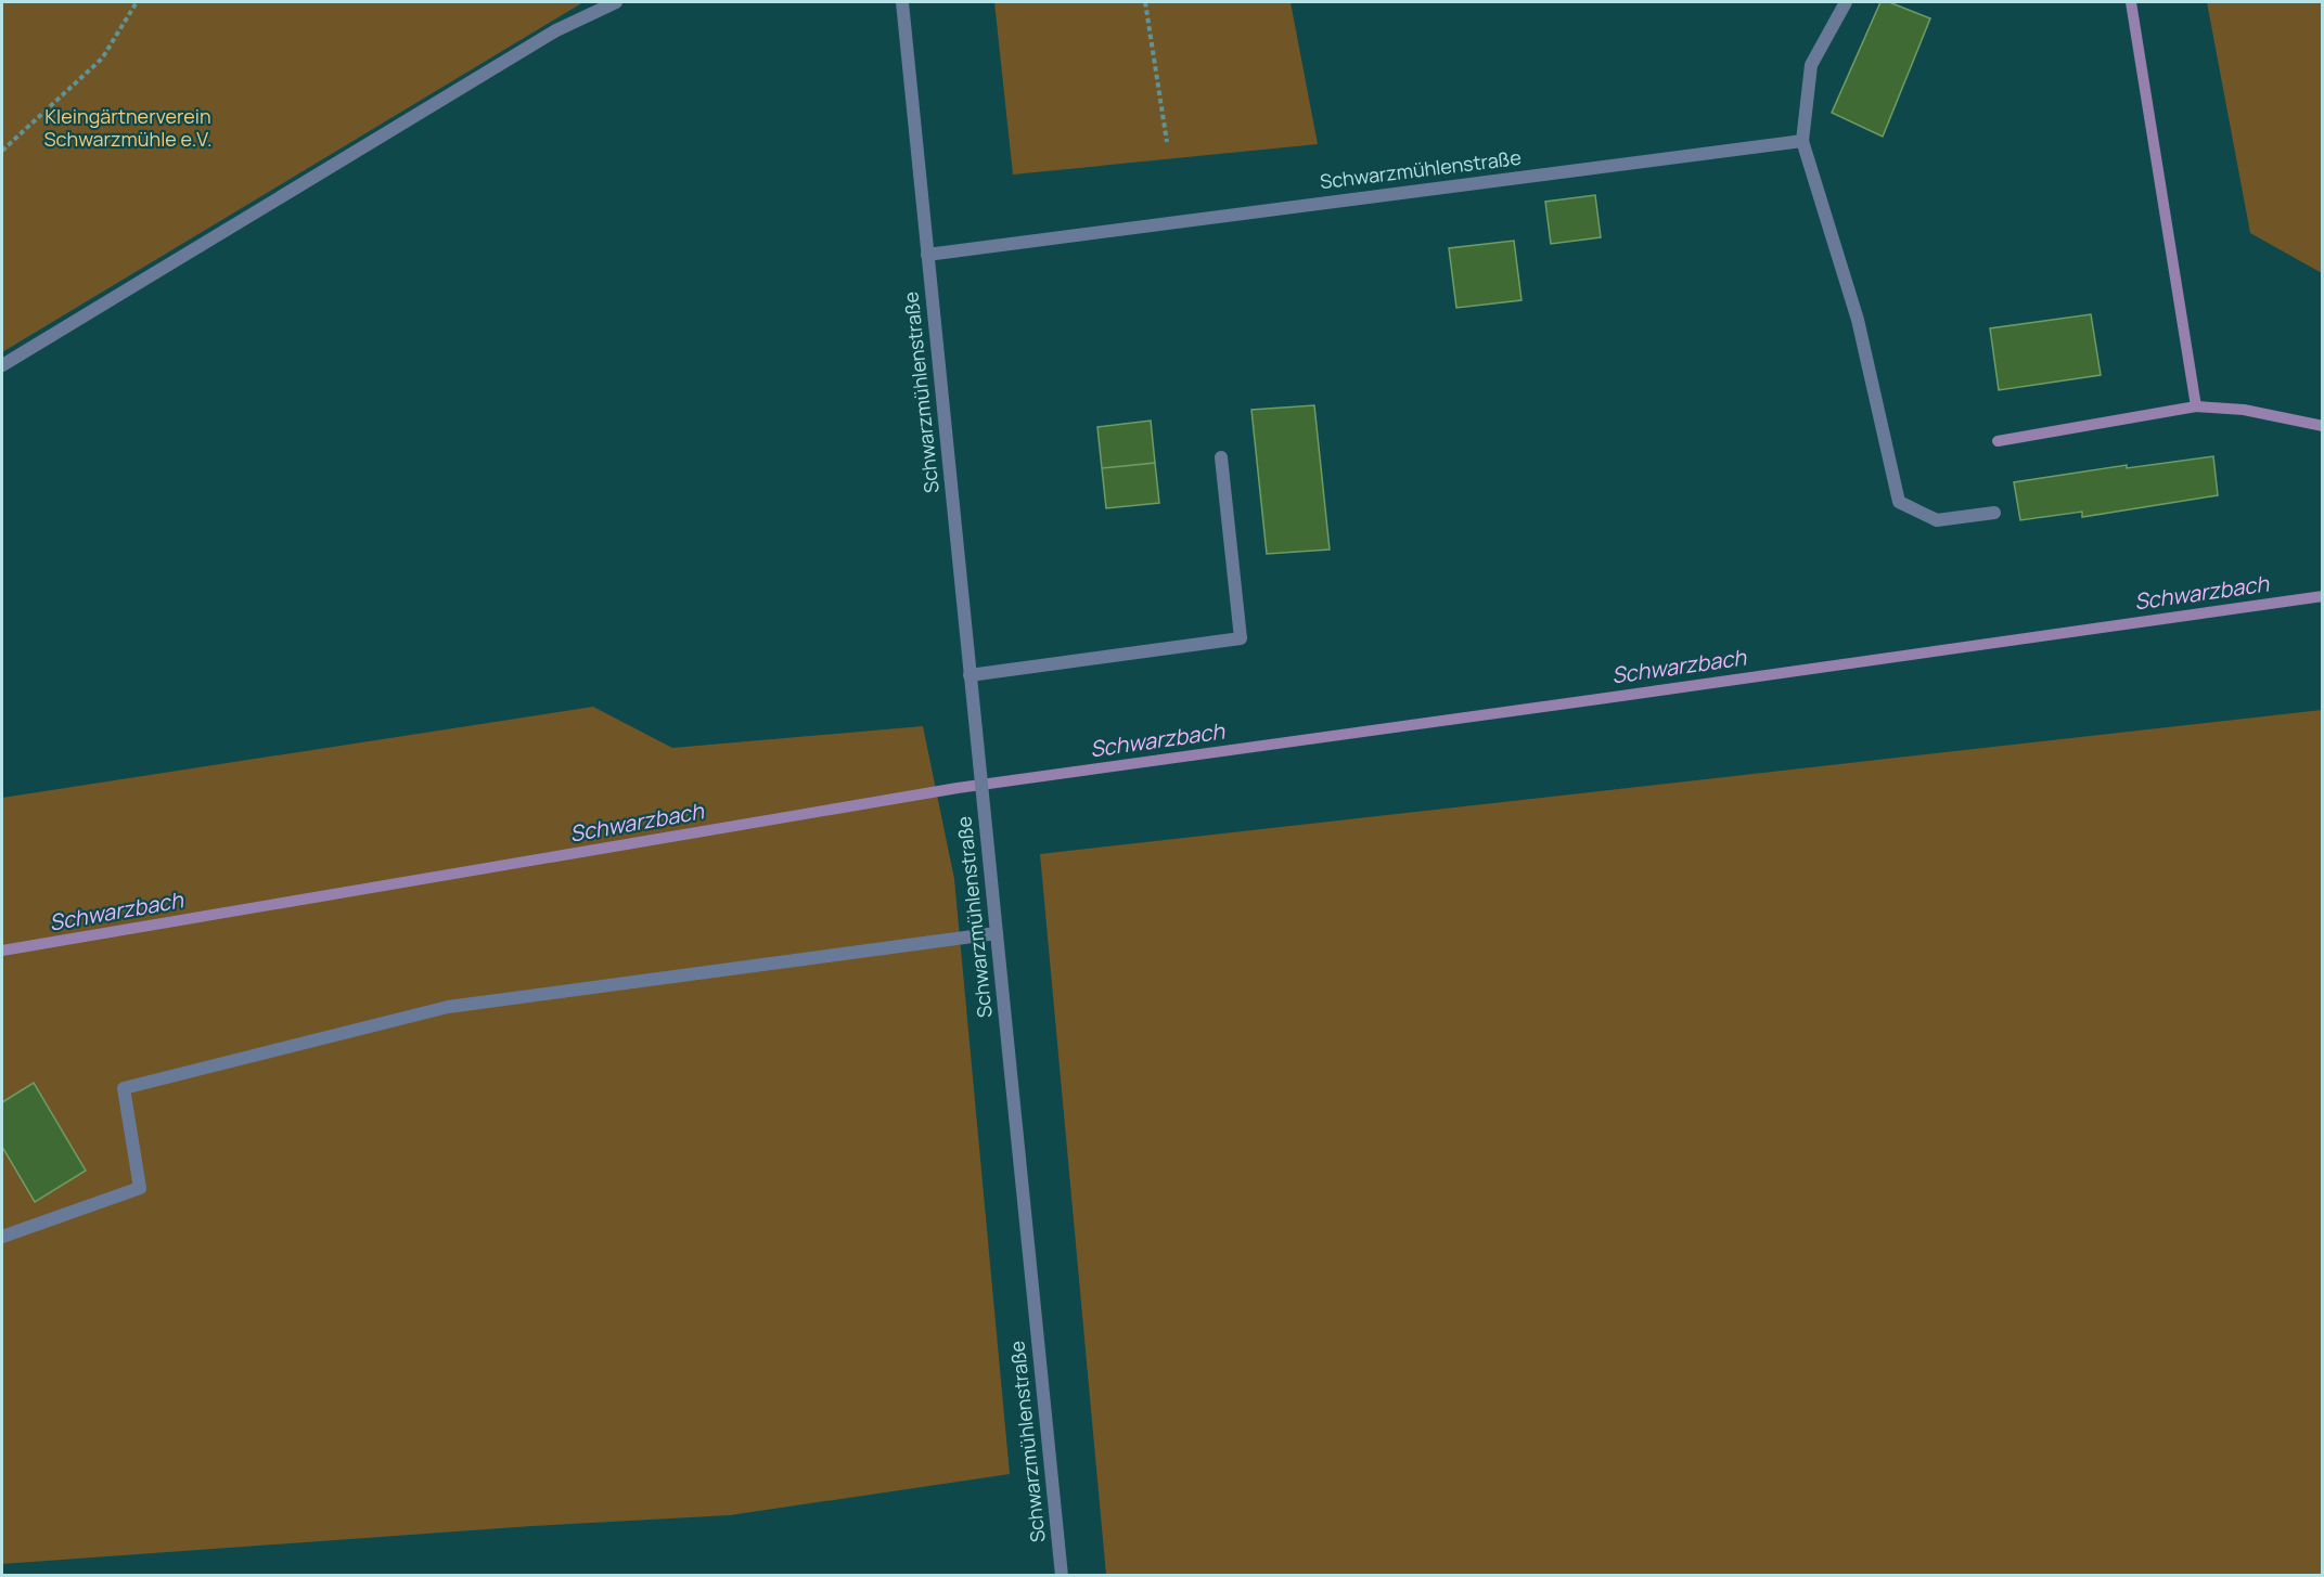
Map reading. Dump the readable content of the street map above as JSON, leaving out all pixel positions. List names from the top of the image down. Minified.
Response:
{"streets":{"street":["Schwarzmühlenstraße"]},"water":["Schwarzbach"],"parks":["Kleingärtnerverein Schwarzmühle e.V."]}
